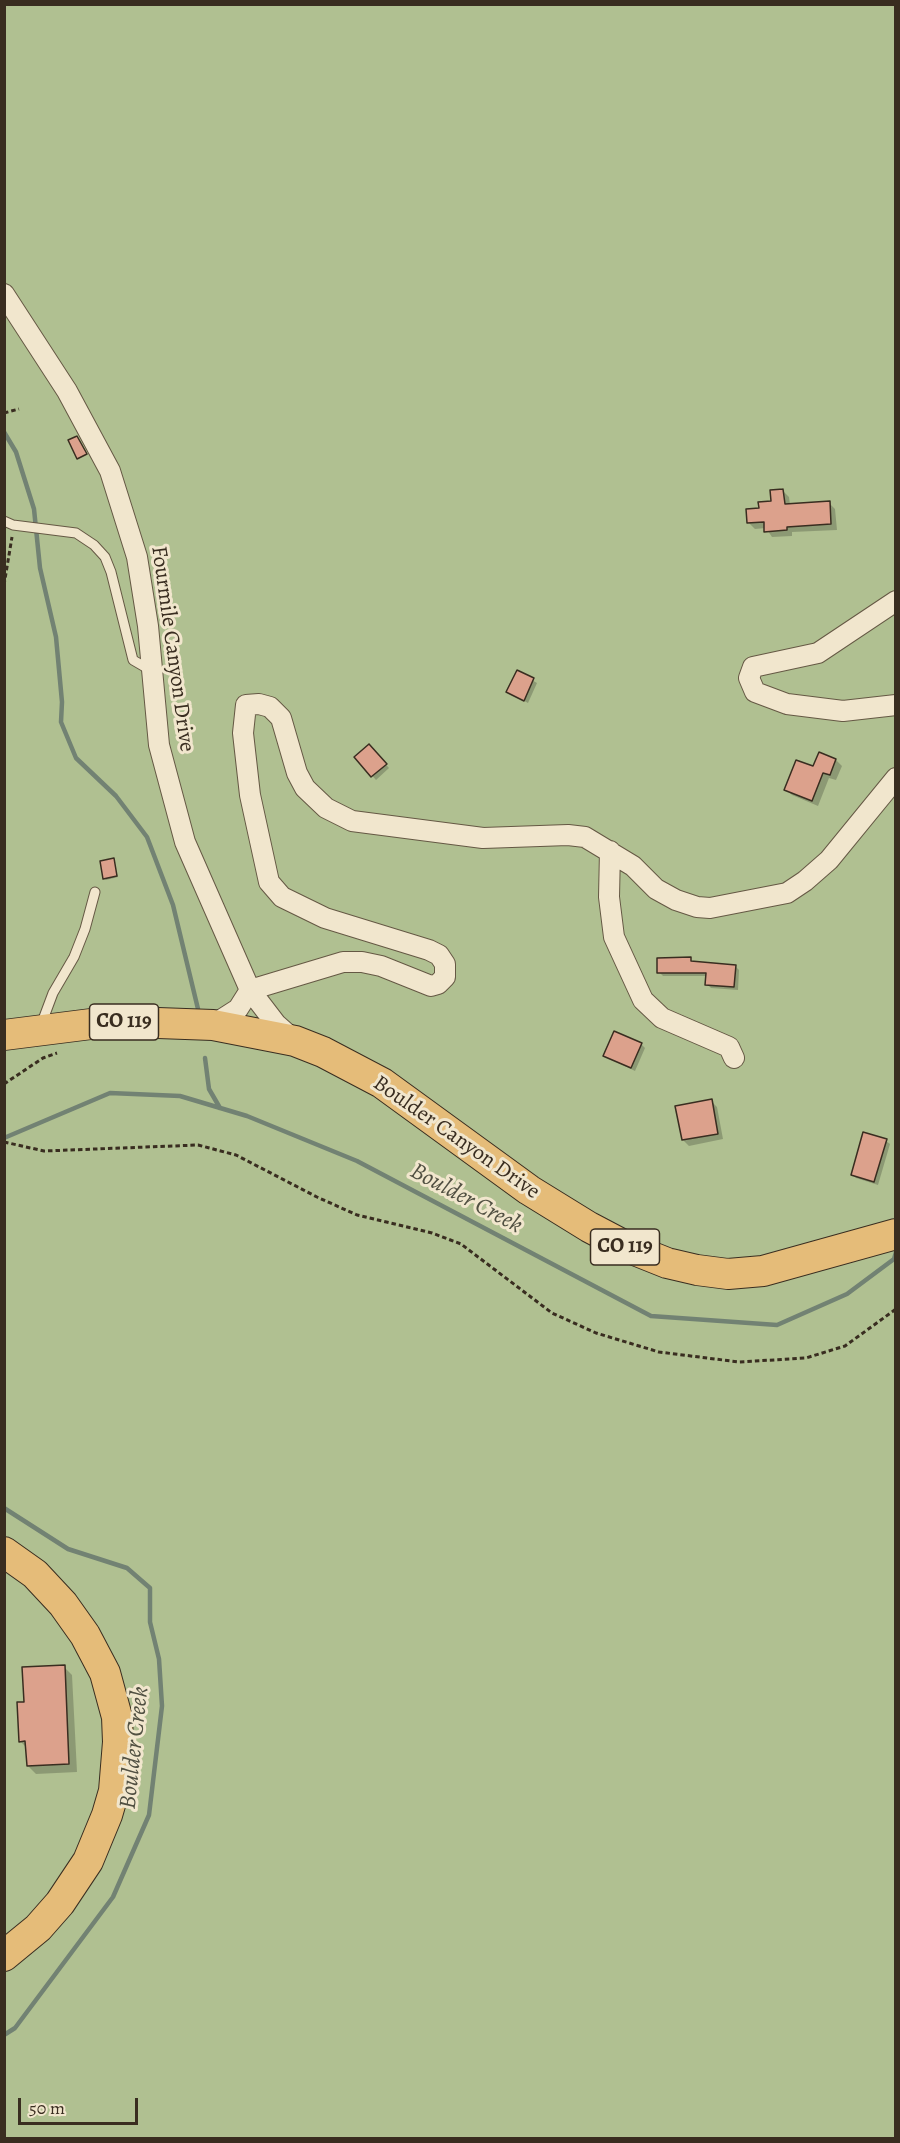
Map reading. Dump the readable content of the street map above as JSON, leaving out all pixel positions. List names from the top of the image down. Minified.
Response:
{"streets":{"main road":["CO 119","Boulder Canyon Drive"],"street":["Fourmile Canyon Drive"]},"crossings":[["Fourmile Canyon Drive","Boulder Canyon Drive"]],"water":["Boulder Creek"],"scale_bar":"50 m"}
